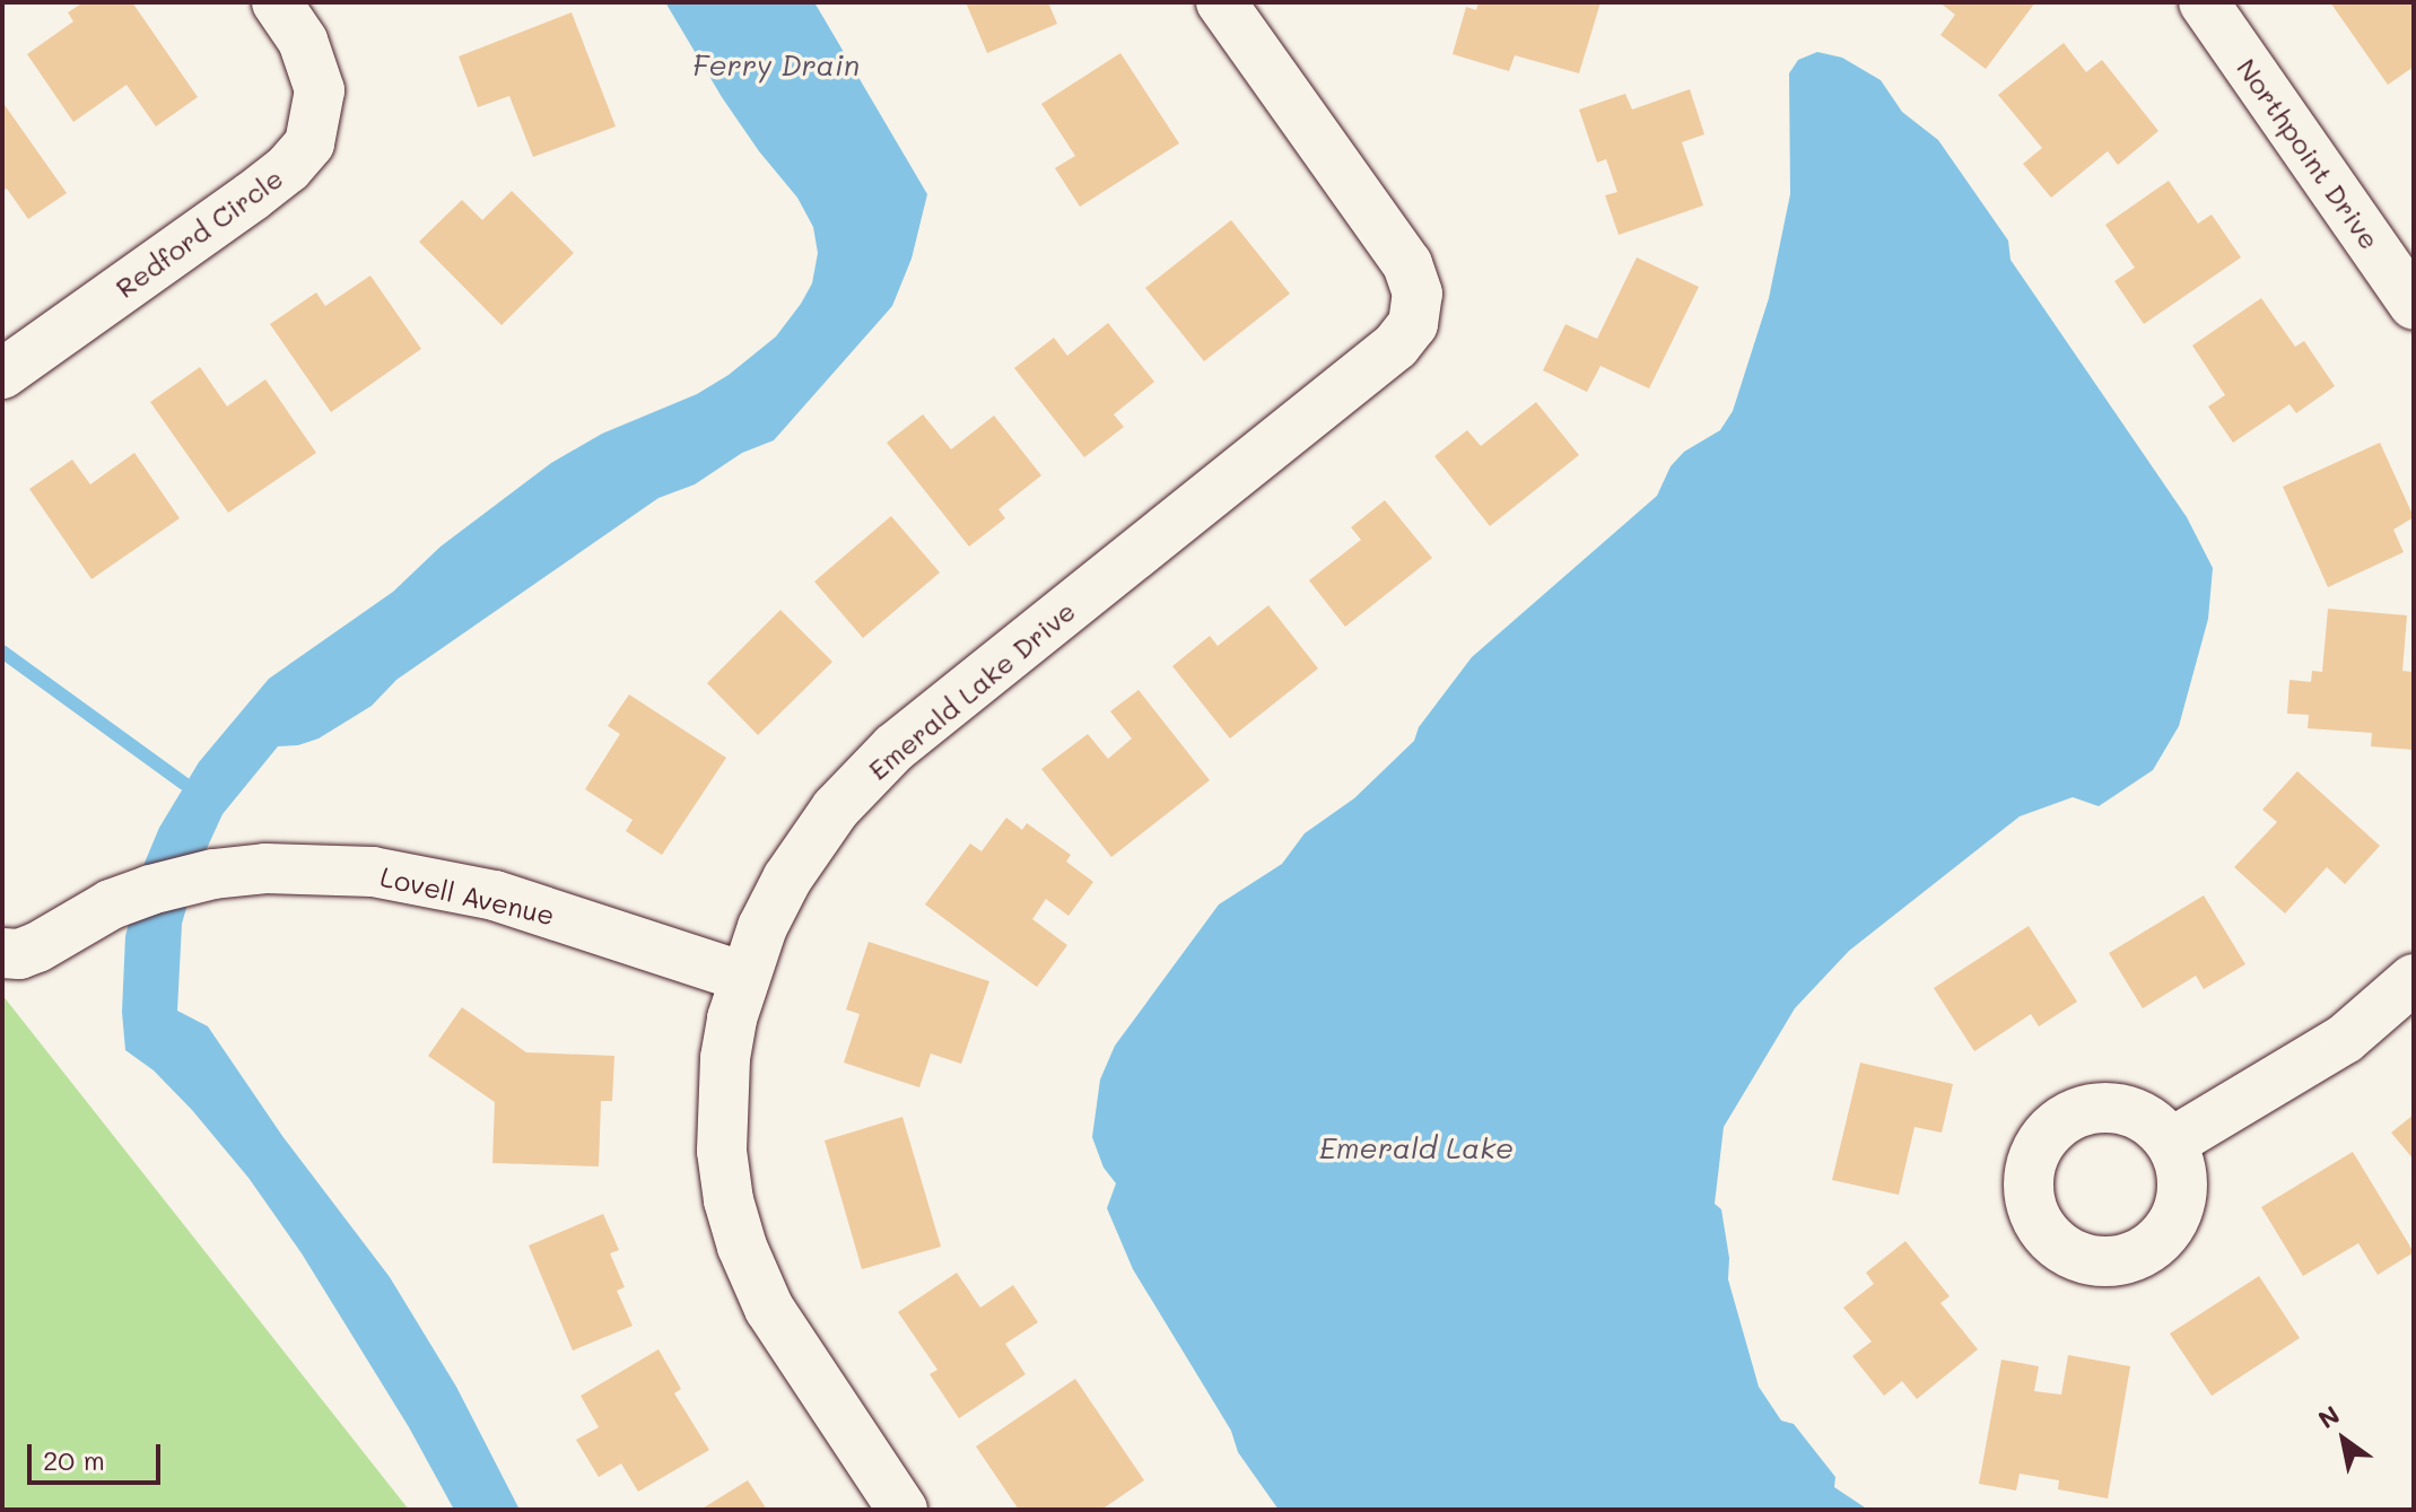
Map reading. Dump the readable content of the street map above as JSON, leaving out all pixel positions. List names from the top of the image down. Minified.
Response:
{"streets":{"street":["Northpoint Drive","Redford Circle","Emerald Lake Drive","Lovell Avenue"]},"crossings":[["Emerald Lake Drive","Lovell Avenue"]],"water":["Ferry Drain","Emerald Lake"],"scale_bar":"20 m","north":"top left"}
